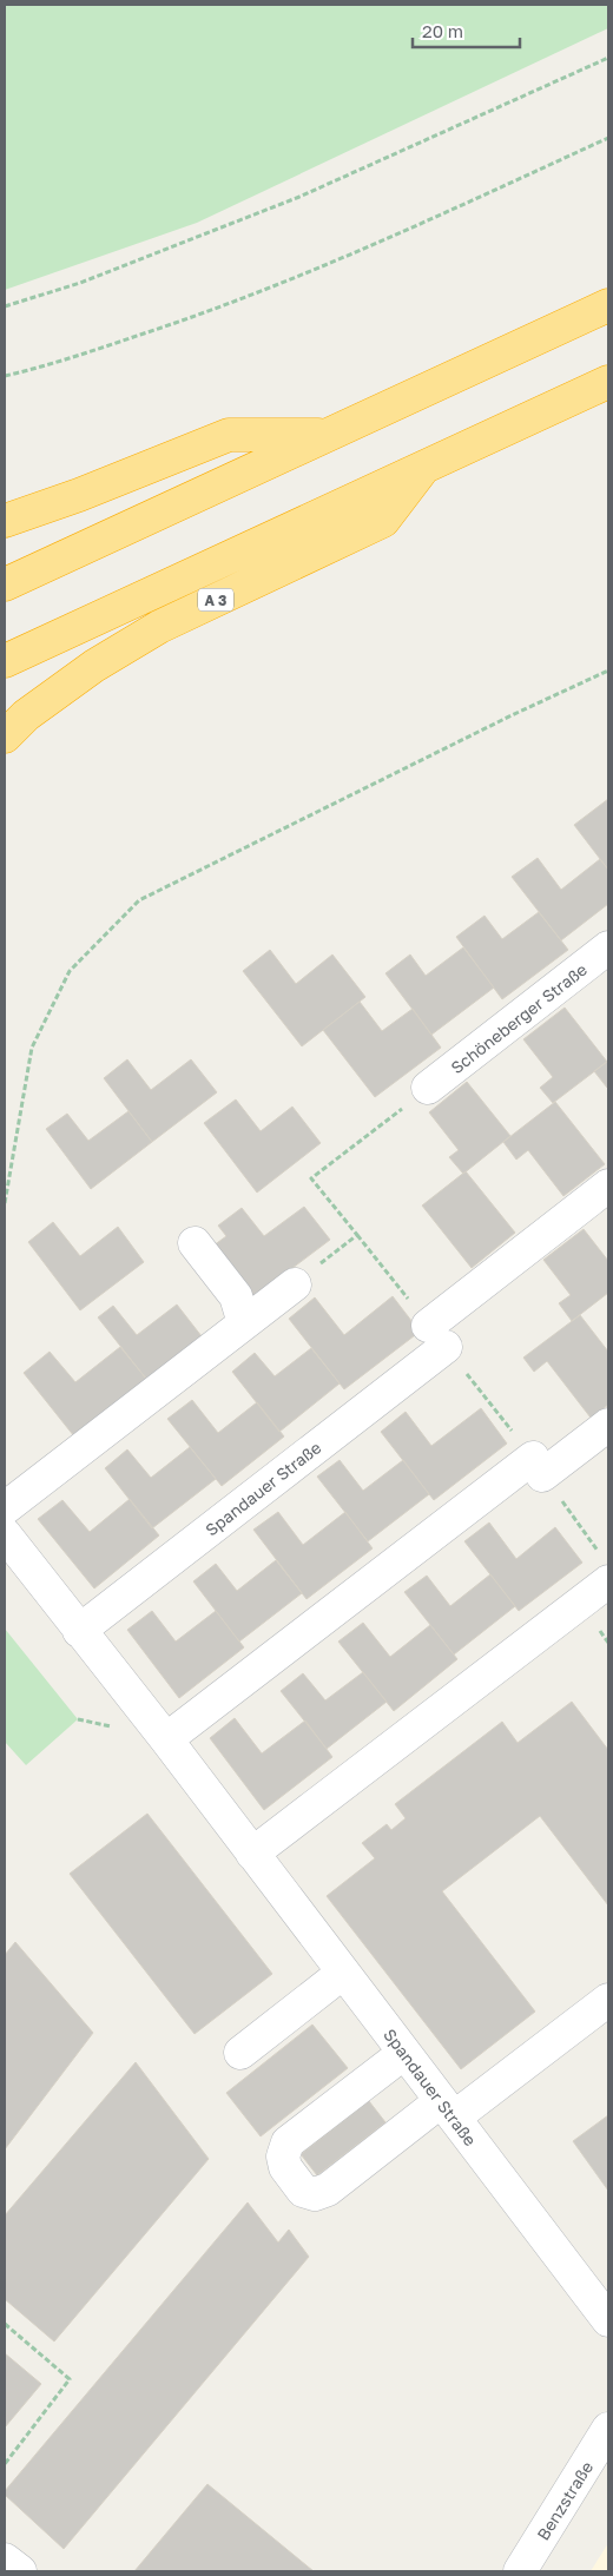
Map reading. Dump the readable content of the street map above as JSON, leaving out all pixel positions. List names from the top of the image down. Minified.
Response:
{"streets":{"highway":["A 3"],"street":["Schöneberger Straße","Spandauer Straße","Benzstraße"]},"scale_bar":"20 m"}
